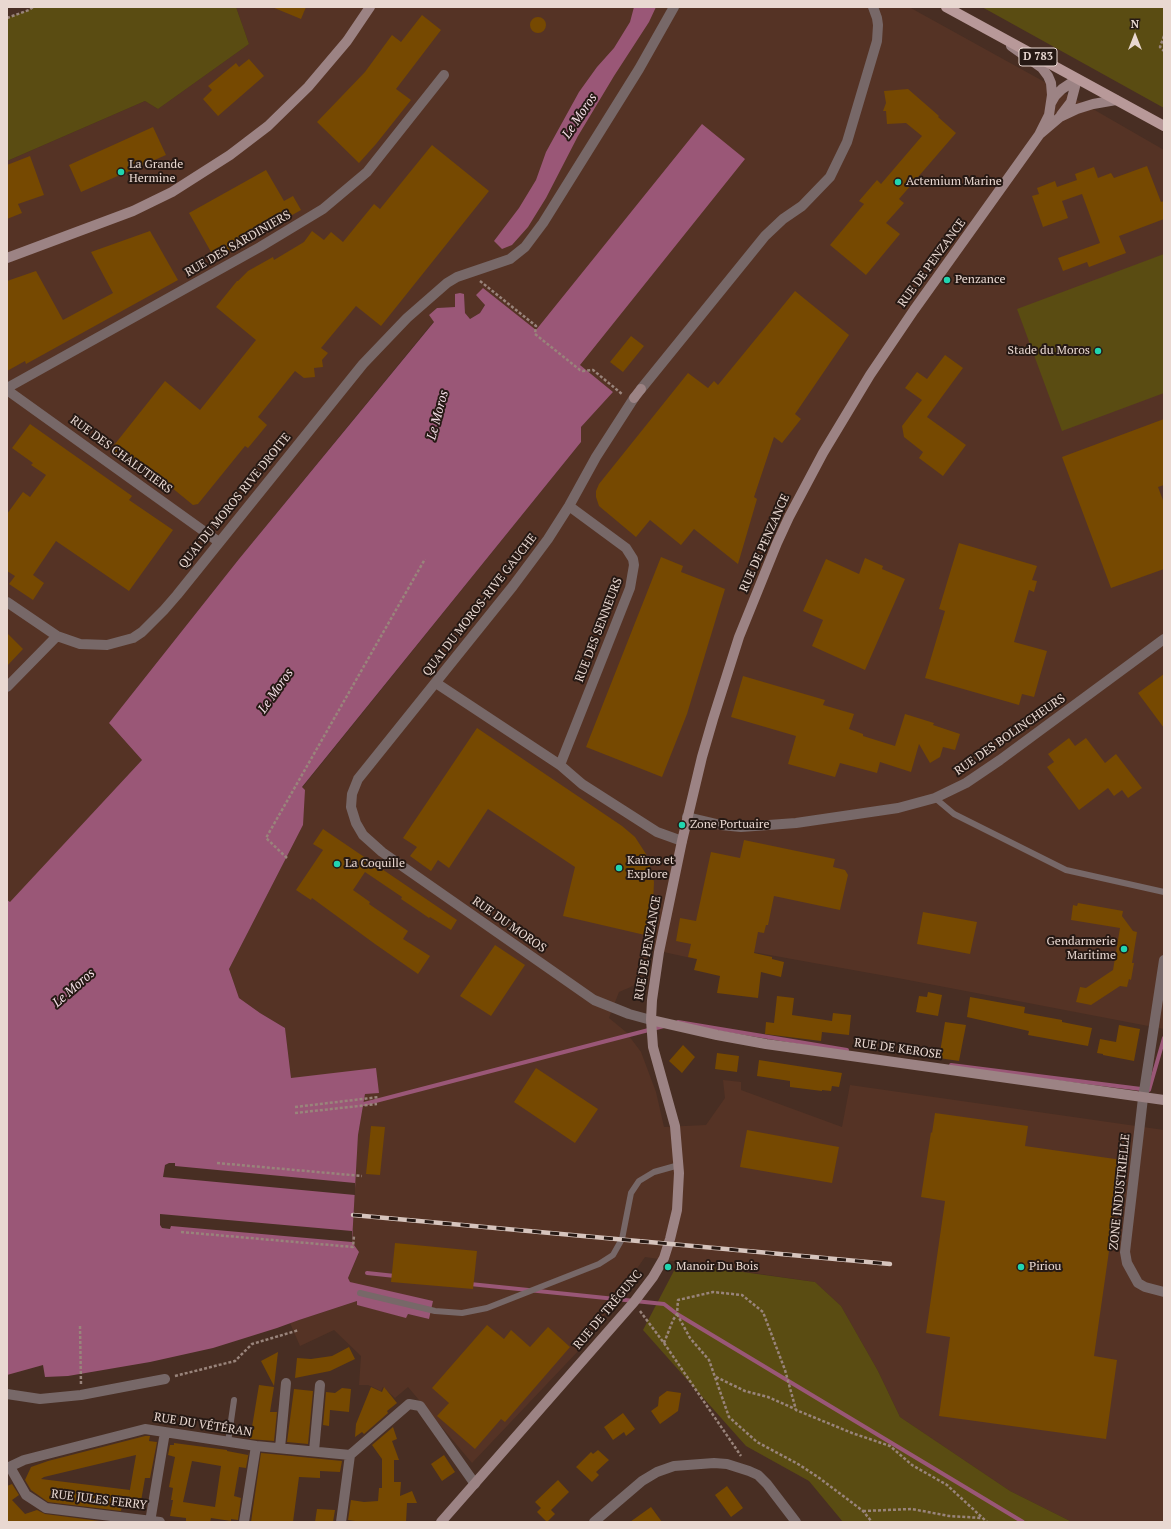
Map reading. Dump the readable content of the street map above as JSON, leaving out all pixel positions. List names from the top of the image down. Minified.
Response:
{"streets":{"main road":["D 783","RUE DE PENZANCE","QUAI DU MOROS-RIVE GAUCHE","RUE DE KEROSE","RUE DE TRÉGUNC"],"street":["RUE DES SARDINIERS","RUE DES CHALUTIERS","QUAI DU MOROS RIVE DROITE","RUE DES SENNEURS","RUE DES BOLINCHEURS","RUE DU MOROS","ZONE INDUSTRIELLE","RUE DU VÉTÉRAN","RUE JULES FERRY"]},"crossings":[["D 783","RUE DE PENZANCE"],["RUE DES SARDINIERS","RUE DES CHALUTIERS"],["RUE DE PENZANCE","RUE DES BOLINCHEURS"],["RUE DE PENZANCE","RUE DU MOROS"],["RUE DE PENZANCE","RUE DE KEROSE"],["RUE DE PENZANCE","RUE DE TRÉGUNC"],["RUE DES CHALUTIERS","QUAI DU MOROS RIVE DROITE"],["QUAI DU MOROS-RIVE GAUCHE","RUE DES SENNEURS"],["QUAI DU MOROS-RIVE GAUCHE","RUE DU MOROS"],["RUE DU MOROS","RUE DE KEROSE"],["RUE DU MOROS","RUE DE TRÉGUNC"],["RUE DE KEROSE","ZONE INDUSTRIELLE"],["RUE DE KEROSE","RUE DE TRÉGUNC"],["RUE DU VÉTÉRAN","RUE JULES FERRY"]],"water":["Le Moros"],"places":["La Grande Hermine","Actemium Marine","Penzance","Stade du Moros","Zone Portuaire","La Coquille","Kaïros et Explore","Gendarmerie Maritime","Manoir Du Bois","Piriou"],"north":"top"}
